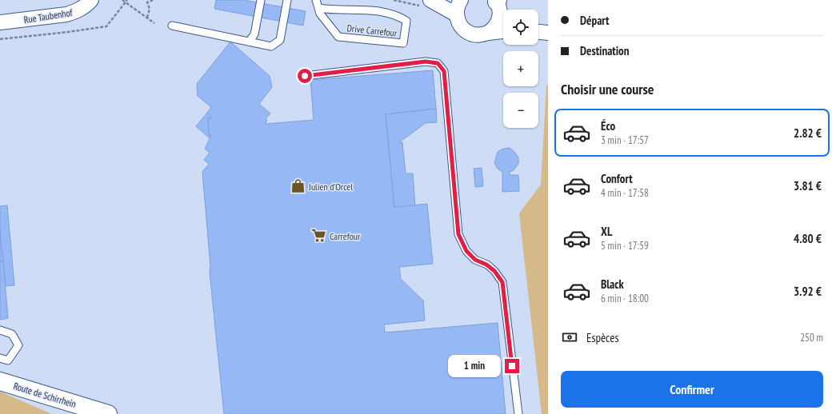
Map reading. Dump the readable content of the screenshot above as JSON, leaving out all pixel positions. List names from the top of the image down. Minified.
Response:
{"streets":{"street":["Rue Taubenhof","Route de Schirrhein"],"lane":["Drive Carrefour"]},"places":{"shop":["Julien d'Orcel"],"supermarket":["Carrefour"]},"page":{"banner":["Départ","Destination"],"map_buttons":["+","−"],"heading":"Choisir une course","list":[{"name":"Éco","note":"3 min · 17:57","value":"2.82 €"},{"name":"Confort","note":"4 min · 17:58","value":"3.81 €"},{"name":"XL","note":"5 min · 17:59","value":"4.80 €"},{"name":"Black","note":"6 min · 18:00","value":"3.92 €"}],"pay":["Espèces","250 m"],"bubble":"1 min","buttons":"Confirmer"}}
